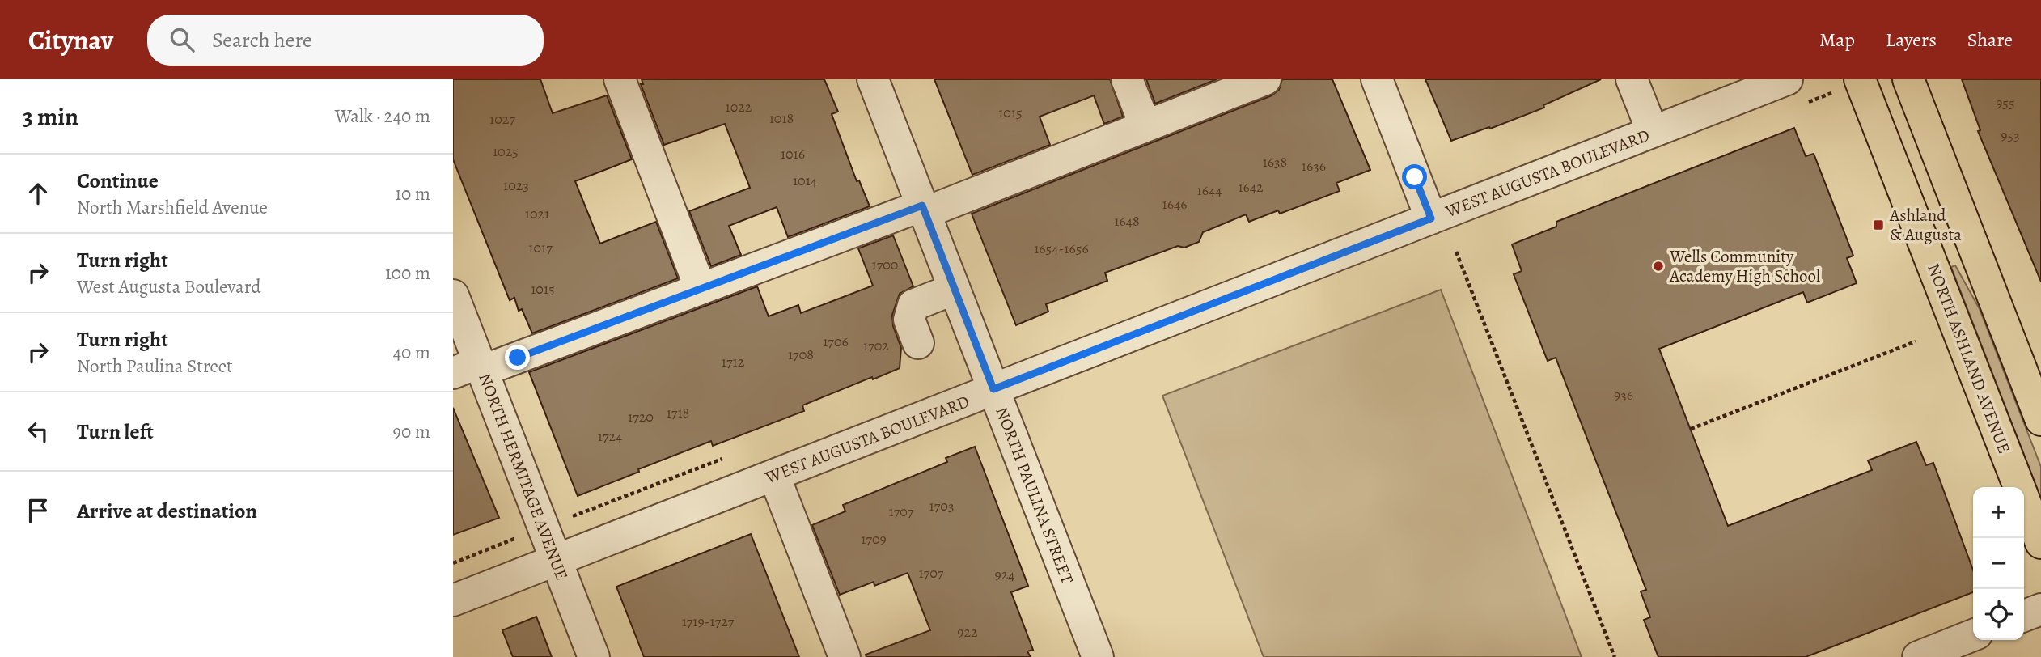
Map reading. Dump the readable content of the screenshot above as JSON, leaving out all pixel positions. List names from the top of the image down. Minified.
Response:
{"streets":{"main road":["NORTH ASHLAND AVENUE"],"street":["WEST AUGUSTA BOULEVARD","NORTH HERMITAGE AVENUE","NORTH PAULINA STREET"]},"crossings":[["WEST AUGUSTA BOULEVARD","NORTH HERMITAGE AVENUE"],["WEST AUGUSTA BOULEVARD","NORTH PAULINA STREET"]],"places":{"transit":["Ashland & Augusta"],"other":["Wells Community Academy High School"]},"house_numbers":["955","1022","1015","1018","1027","953","1025","1016","1638","1636","1014","1023","1642","1644","1646","1021","1648","1017","1654-1656","1700","1015","1706","1702","1708","1712","936","1718","1720","1724","1703","1707","1709","1707","924","1719-1727","922"],"page":{"header":"Citynav","search":"Search here","nav":["Map","Layers","Share"],"heading":["3 min","Walk · 240 m"],"list":[["Continue","North Marshfield Avenue","10 m"],["Turn right","West Augusta Boulevard","100 m"],["Turn right","North Paulina Street","40 m"],["Turn left","90 m"],"Arrive at destination"],"map_buttons":["+","−"]}}
